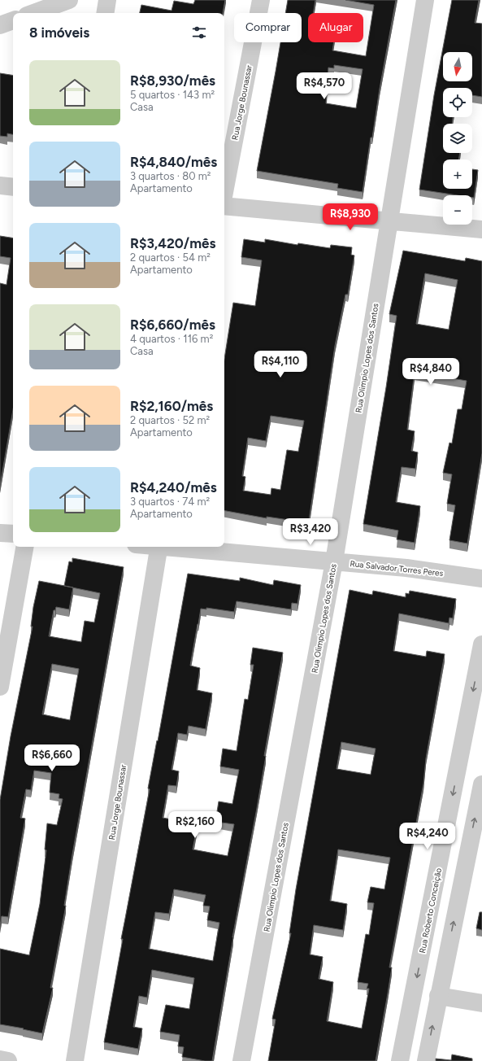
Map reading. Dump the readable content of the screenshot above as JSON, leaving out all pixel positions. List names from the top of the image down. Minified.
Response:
{"streets":{"street":["Rua Jorge Bounassar","Rua Olimpio Lopes dos Santos","Rua Salvador Torres Peres","Rua Roberto Conceição"]},"crossings":[["Rua Olimpio Lopes dos Santos","Rua Salvador Torres Peres"]],"north":"bottom","page":{"chip":["Comprar","Alugar"],"heading":"8 imóveis","map_buttons":["+","−"],"list":[{"name":"R$8,930/mês","note":"5 quartos · 143 m² · Casa"},{"name":"R$4,840/mês","note":"3 quartos · 80 m² · Apartamento"},{"name":"R$3,420/mês","note":"2 quartos · 54 m² · Apartamento"},{"name":"R$6,660/mês","note":"4 quartos · 116 m² · Casa"},{"name":"R$2,160/mês","note":"2 quartos · 52 m² · Apartamento"},{"name":"R$4,240/mês","note":"3 quartos · 74 m² · Apartamento"}],"price":["R$4,570","R$8,930","R$4,110","R$4,840","R$3,420","R$6,660","R$2,160","R$4,240"]}}
